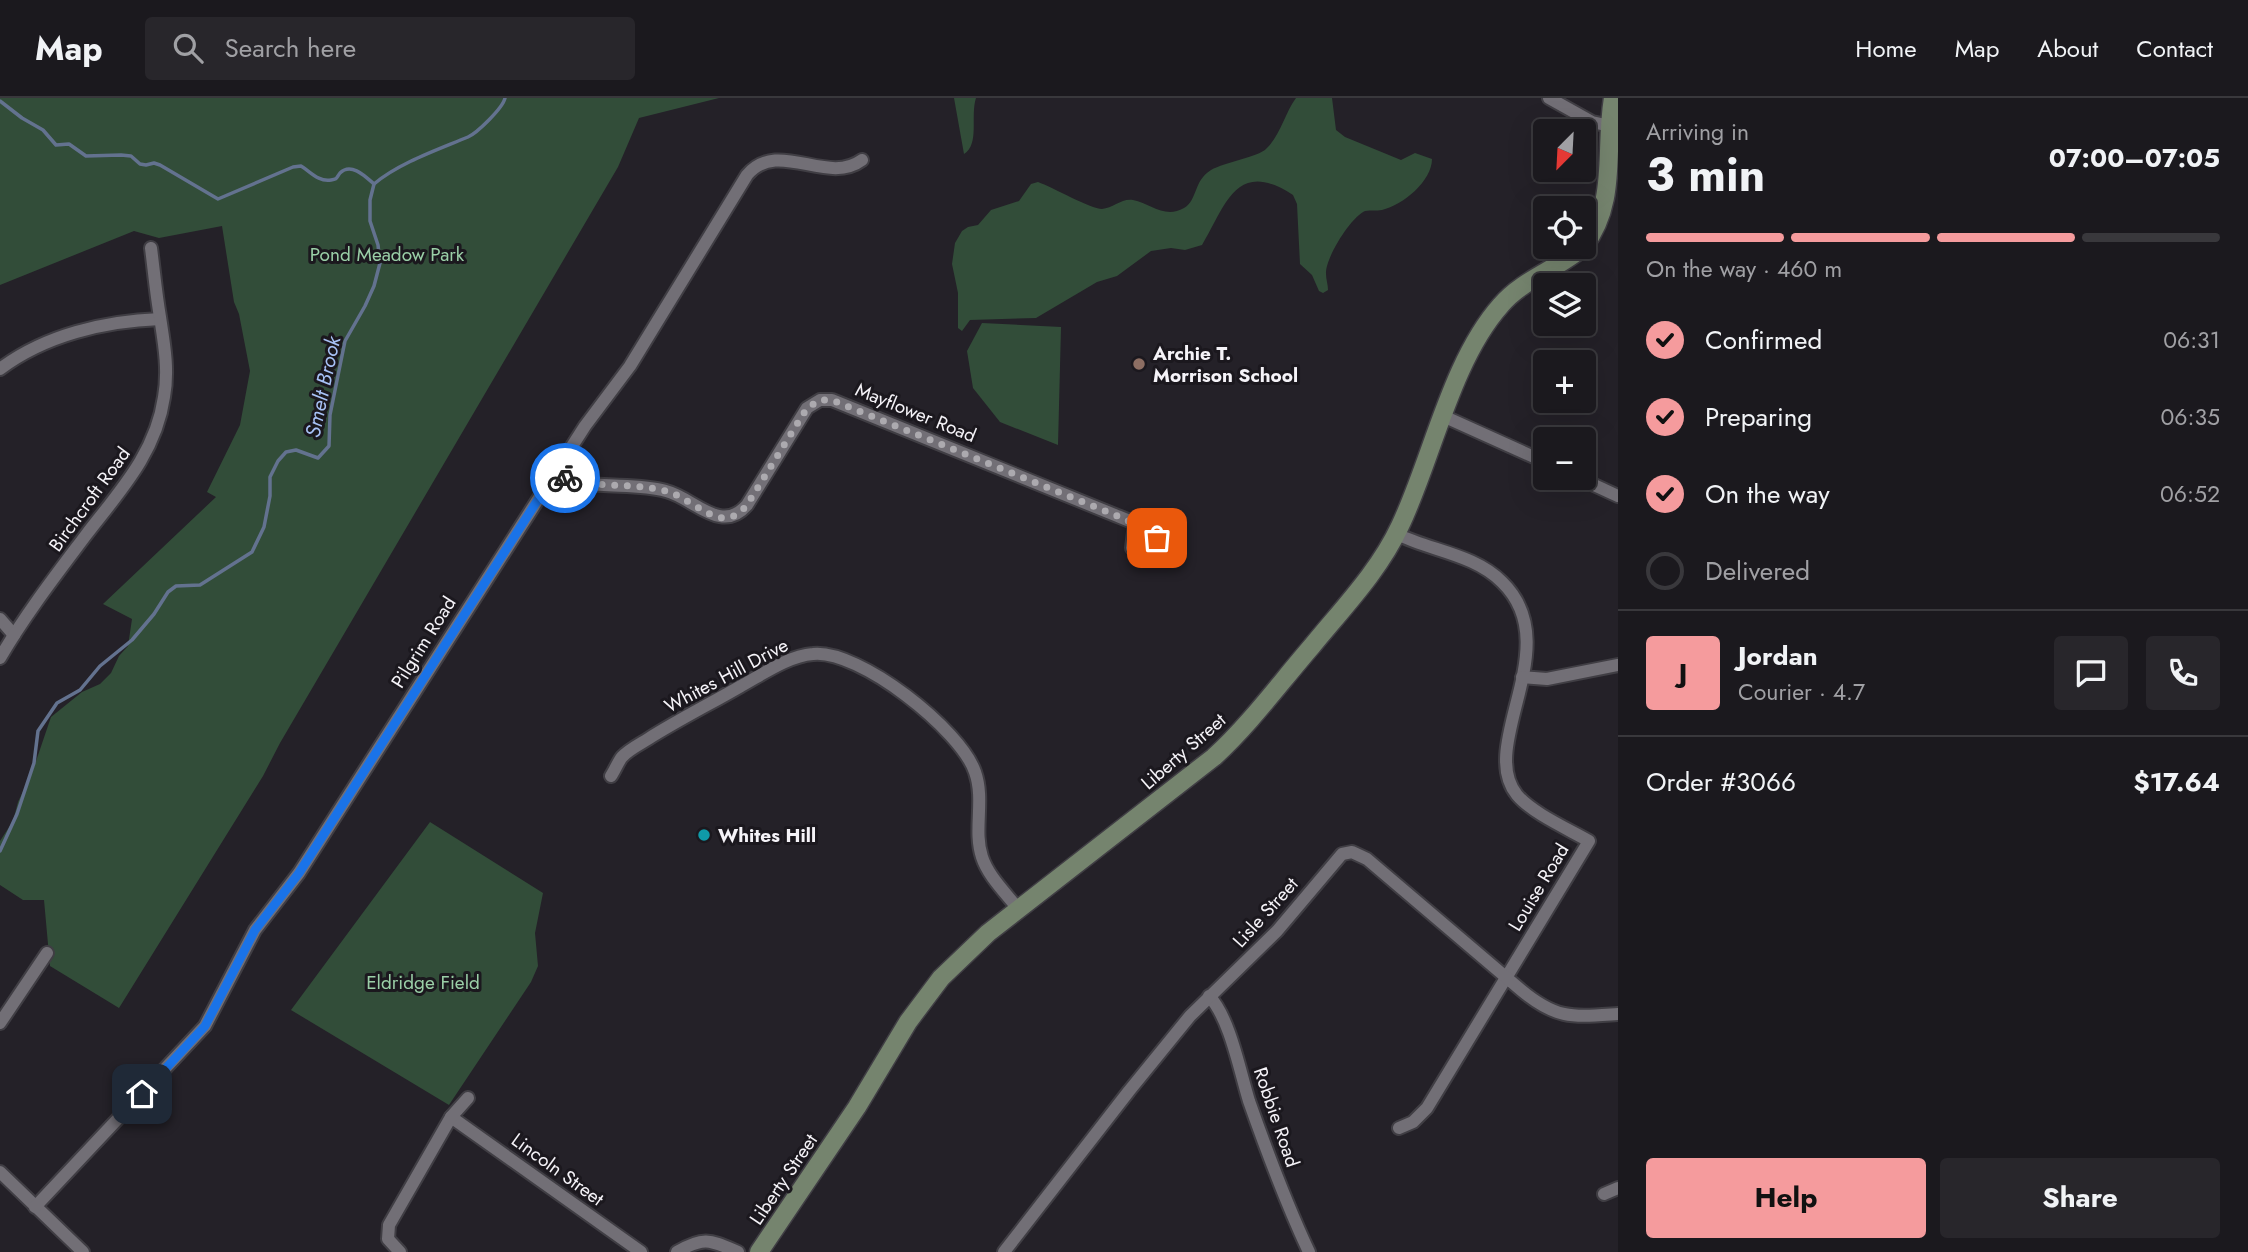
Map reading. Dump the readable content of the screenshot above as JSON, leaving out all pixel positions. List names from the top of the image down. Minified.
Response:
{"streets":{"main road":["Liberty Street"],"street":["Mayflower Road","Birchcroft Road","Pilgrim Road","Whites Hill Drive","Louise Road","Lisle Street","Robbie Road","Lincoln Street"]},"crossings":[["Mayflower Road","Pilgrim Road"],["Whites Hill Drive","Liberty Street"],["Liberty Street","Louise Road"],["Louise Road","Lisle Street"],["Lisle Street","Robbie Road"]],"water":["Smelt Brook"],"parks":["Pond Meadow Park","Eldridge Field"],"places":["Archie T. Morrison School","Whites Hill"],"north":"bottom left","page":{"header":"Map","search":"Search here","nav":["Home","Map","About","Contact"],"heading":["3 min","Arriving in","07:00–07:05"],"panel":["Jordan","Courier · 4.7","Order #3066","$17.64"],"map_buttons":["+","−"],"bar":"On the way · 460 m","list":[["Confirmed","06:31"],["Preparing","06:35"],["On the way","06:52"],"Delivered"],"round":"J","buttons":["Help","Share"]}}
